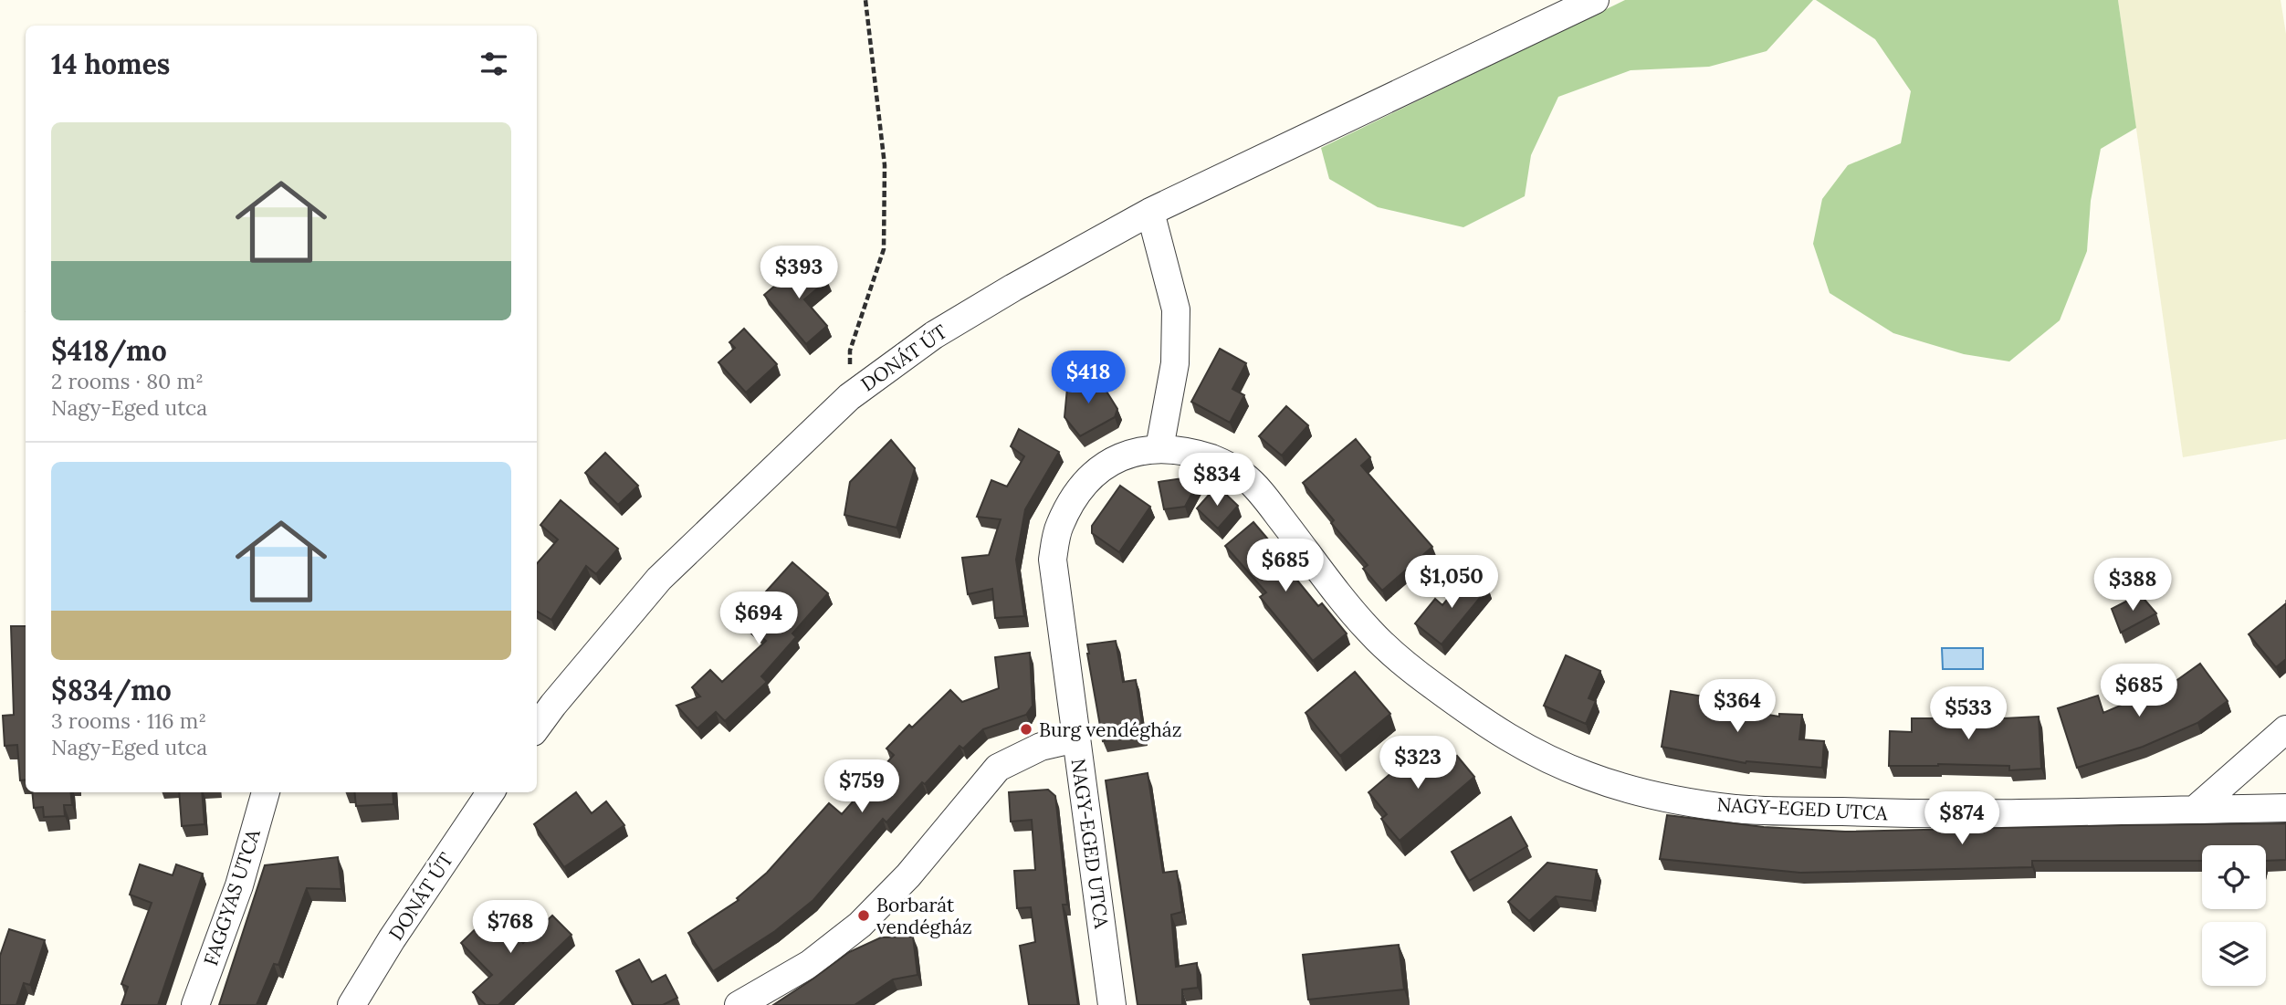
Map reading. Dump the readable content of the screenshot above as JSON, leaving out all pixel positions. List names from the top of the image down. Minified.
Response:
{"streets":{"street":["DONÁT ÚT","NAGY-EGED UTCA","FAGGYAS UTCA"]},"places":["Burg vendégház","Borbarát vendégház"],"page":{"heading":"14 homes","list":[{"name":"$418/mo","note":"2 rooms · 80 m² · Nagy-Eged utca"},{"name":"$834/mo","note":"3 rooms · 116 m² · Nagy-Eged utca"}],"price":["$393","$418","$834","$685","$1,050","$388","$694","$685","$364","$533","$323","$759","$874","$768"]}}
